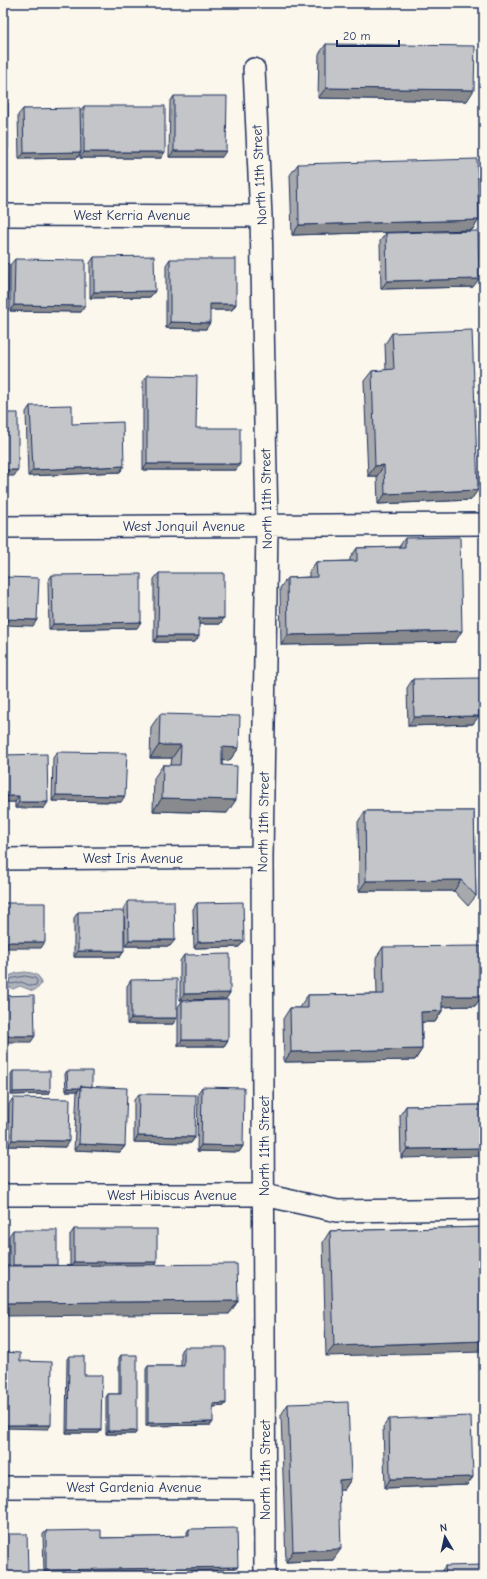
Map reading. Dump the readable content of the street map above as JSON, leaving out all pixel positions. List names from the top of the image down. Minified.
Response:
{"streets":{"street":["North 11th Street","West Kerria Avenue","West Jonquil Avenue","West Iris Avenue","West Hibiscus Avenue","West Gardenia Avenue"]},"crossings":[["North 11th Street","West Kerria Avenue"],["North 11th Street","West Jonquil Avenue"],["North 11th Street","West Iris Avenue"],["North 11th Street","West Hibiscus Avenue"],["North 11th Street","West Gardenia Avenue"]],"scale_bar":"20 m","north":"top"}
